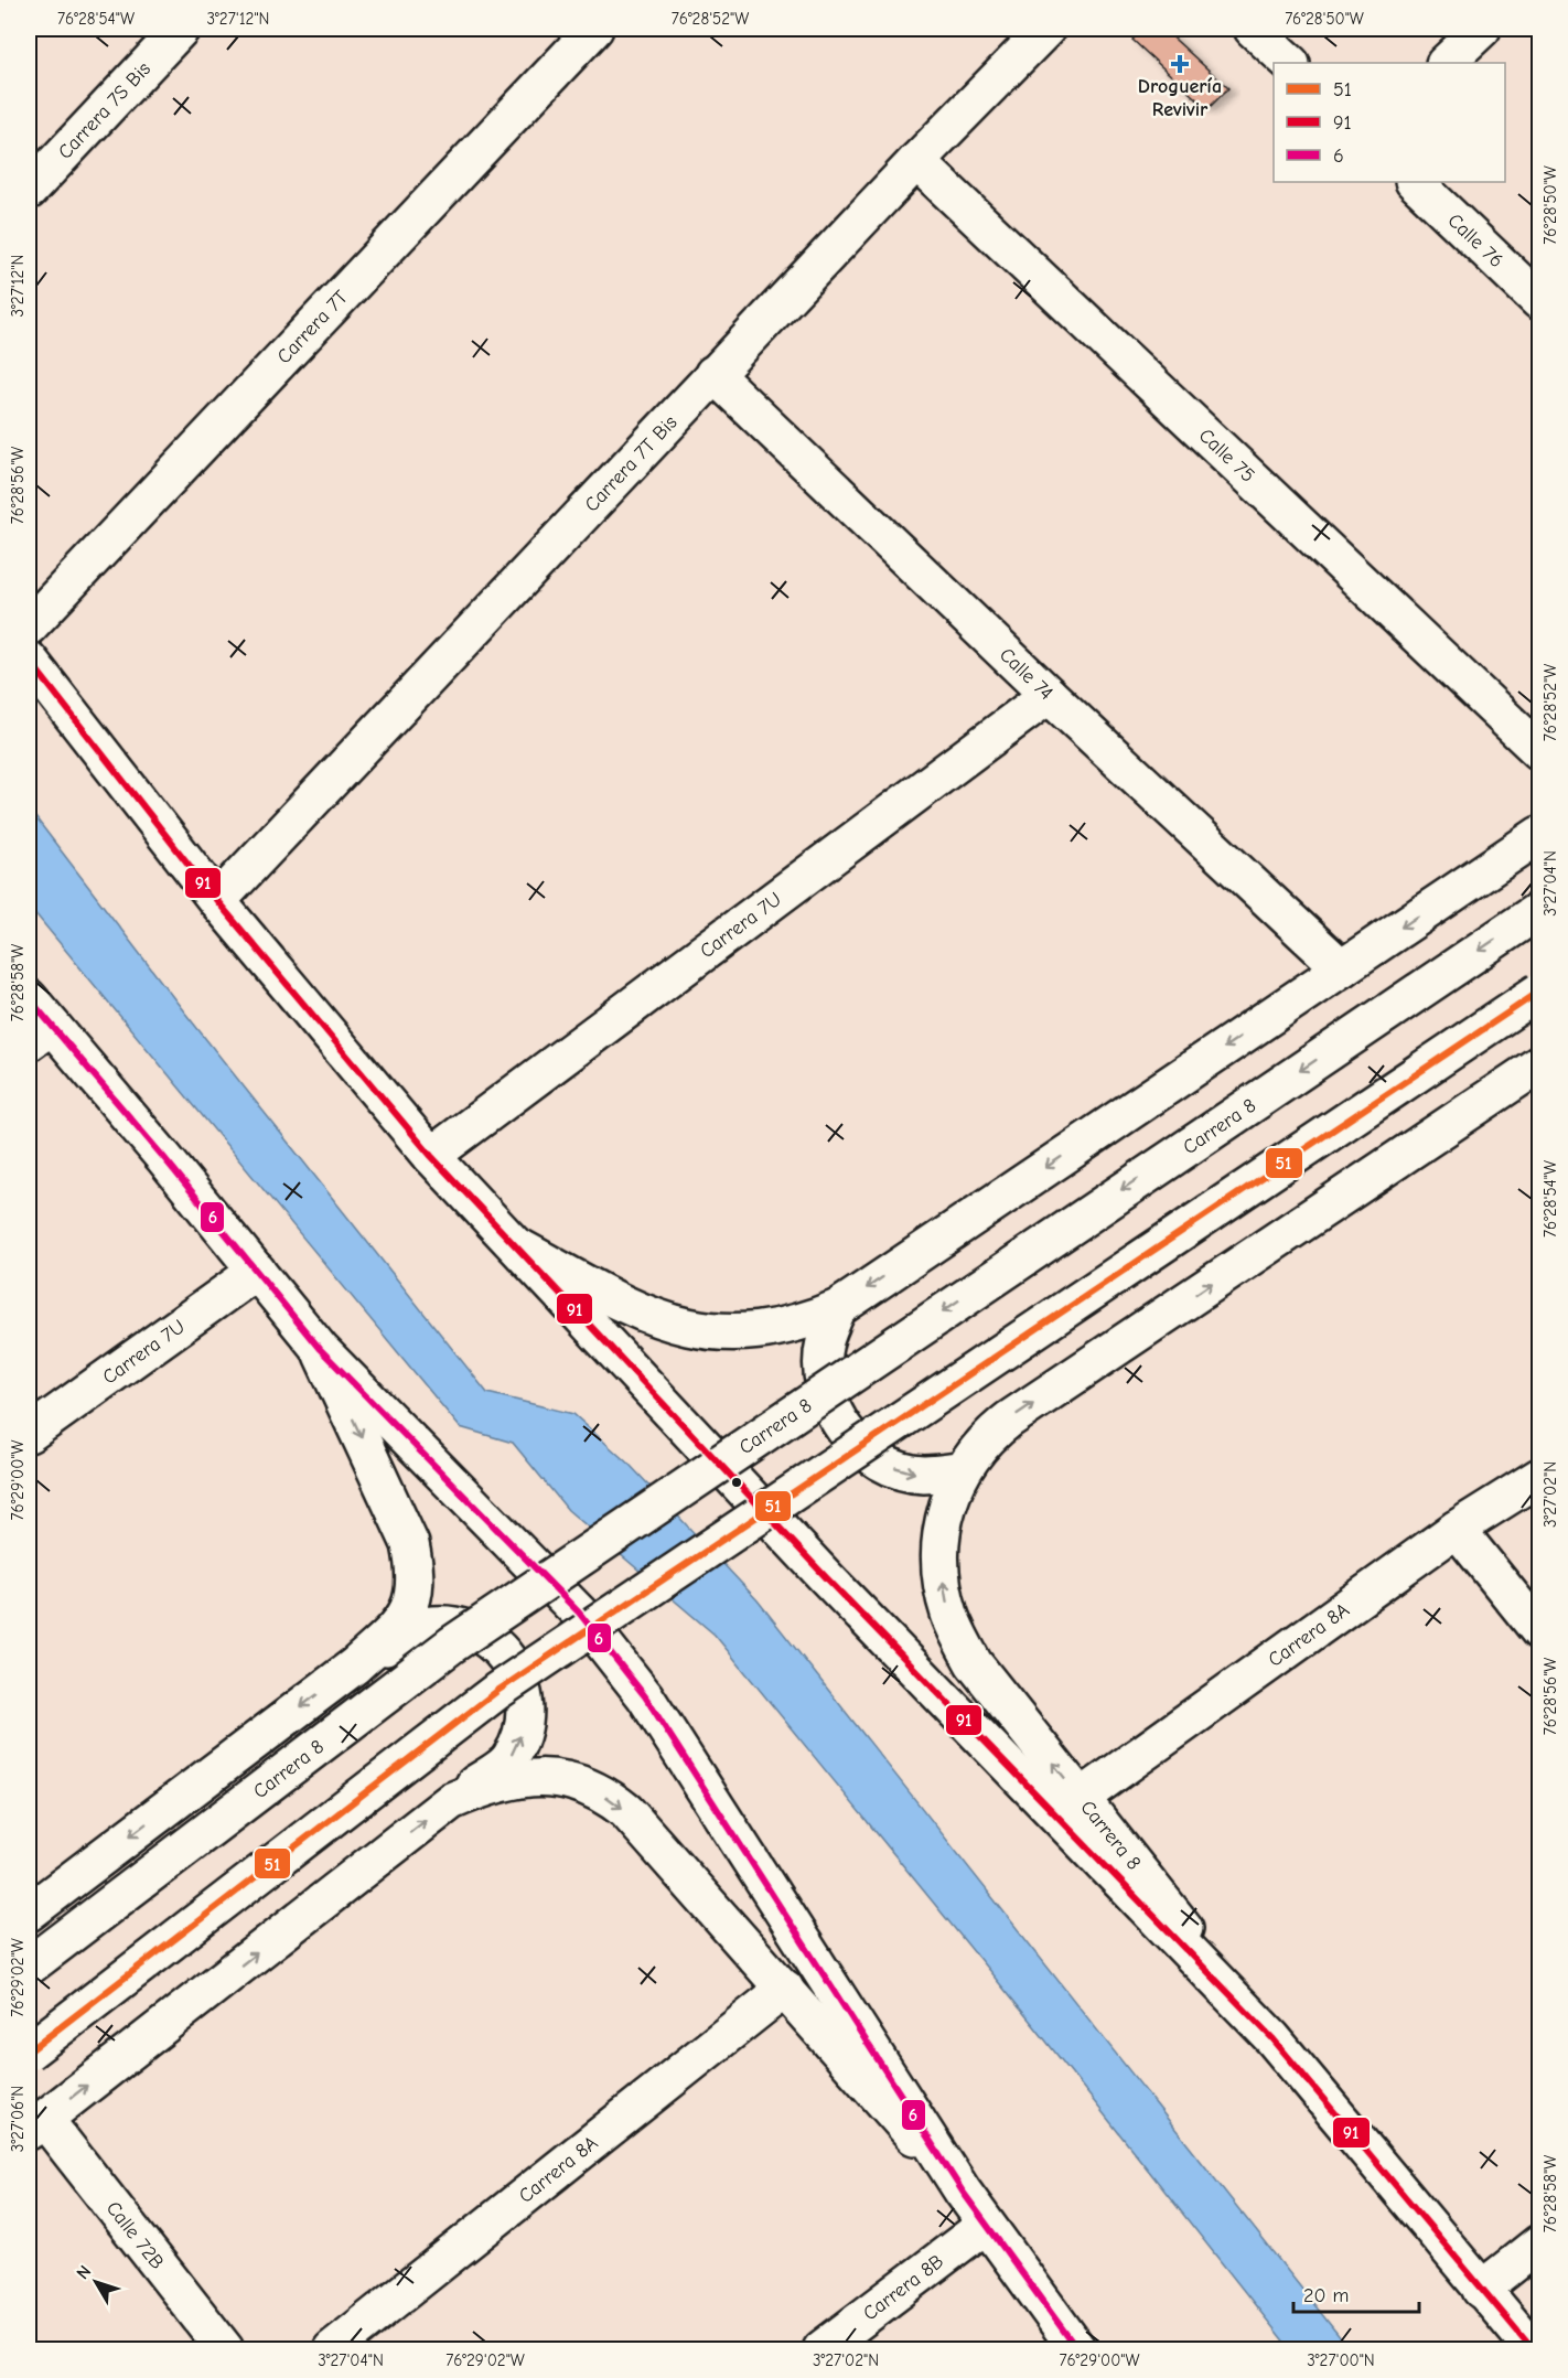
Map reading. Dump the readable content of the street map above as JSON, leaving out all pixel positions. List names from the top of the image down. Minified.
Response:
{"streets":{"street":["Carrera 7S Bis","Calle 76","Carrera 7T","Calle 75","Carrera 7T Bis","Calle 74","Carrera 7U","Carrera 8","Carrera 8A","Calle 72B","Carrera 8B"]},"crossings":[["Calle 75","Carrera 7T Bis"],["Carrera 7T Bis","Calle 74"],["Calle 74","Carrera 7U"],["Carrera 8","Carrera 8A"]],"places":{"health":["Droguería Revivir"]},"lines":["transit line 91","transit line 51","transit line 6"],"legend":["51","91","6"],"scale_bar":"20 m","north":"top left","coordinates":["76°28'54\"W","3°27'12\"N","76°28'52\"W","76°28'50\"W","76°28'56\"W","3°27'04\"N","76°28'58\"W","76°29'00\"W","3°27'02\"N","76°29'02\"W","3°27'06\"N","3°27'00\"N"]}
